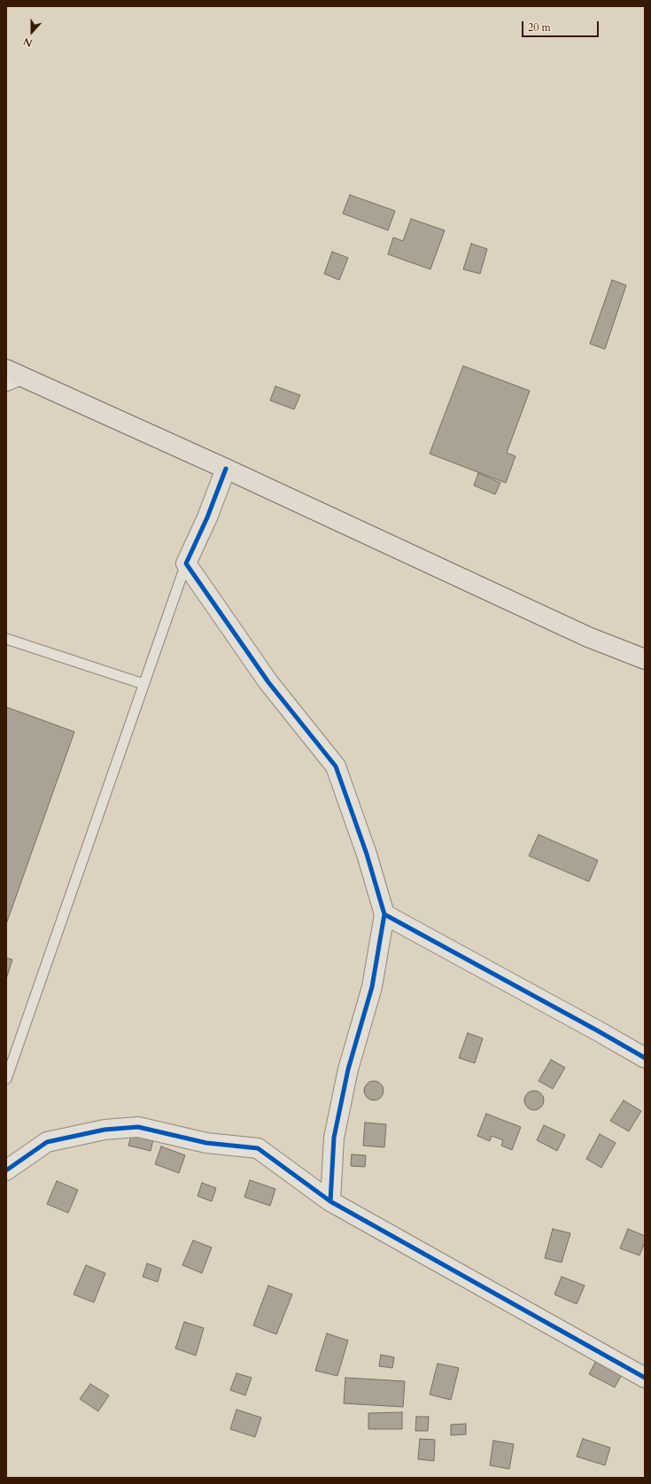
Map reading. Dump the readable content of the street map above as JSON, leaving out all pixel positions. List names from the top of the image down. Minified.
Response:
{"scale_bar":"20 m","north":"bottom"}
